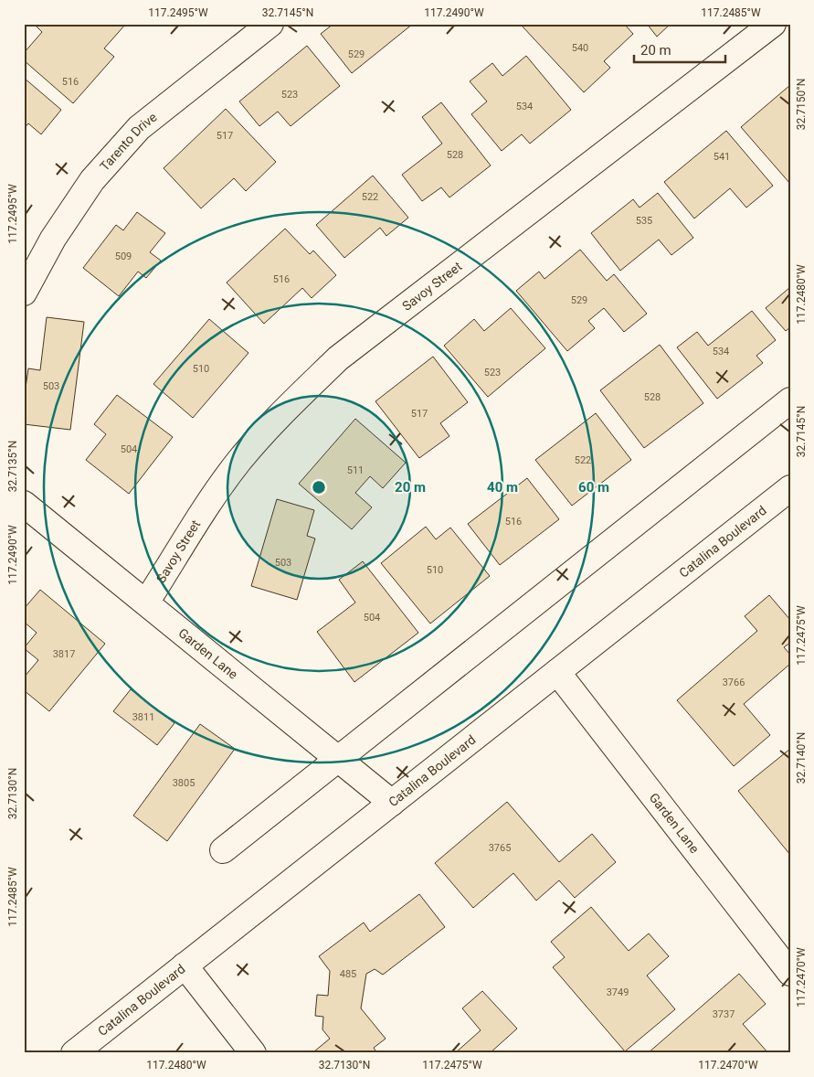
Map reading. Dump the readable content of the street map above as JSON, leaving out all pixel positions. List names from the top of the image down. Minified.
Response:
{"streets":{"street":["Tarento Drive","Savoy Street","Catalina Boulevard","Garden Lane"]},"crossings":[["Savoy Street","Garden Lane"],["Catalina Boulevard","Garden Lane"]],"house_numbers":["540","529","516","523","534","517","528","541","522","535","509","516","529","534","510","523","503","528","517","504","522","511","516","503","510","504","3817","3766","3811","3805","3765","485","3749","3737"],"scale_bar":"20 m","coordinates":["117.2495°W","32.7145°N","117.2490°W","117.2485°W","32.7150°N","117.2480°W","32.7135°N","117.2475°W","32.7140°N","32.7130°N","117.2470°W"],"rings":["20 m","40 m","60 m"]}
